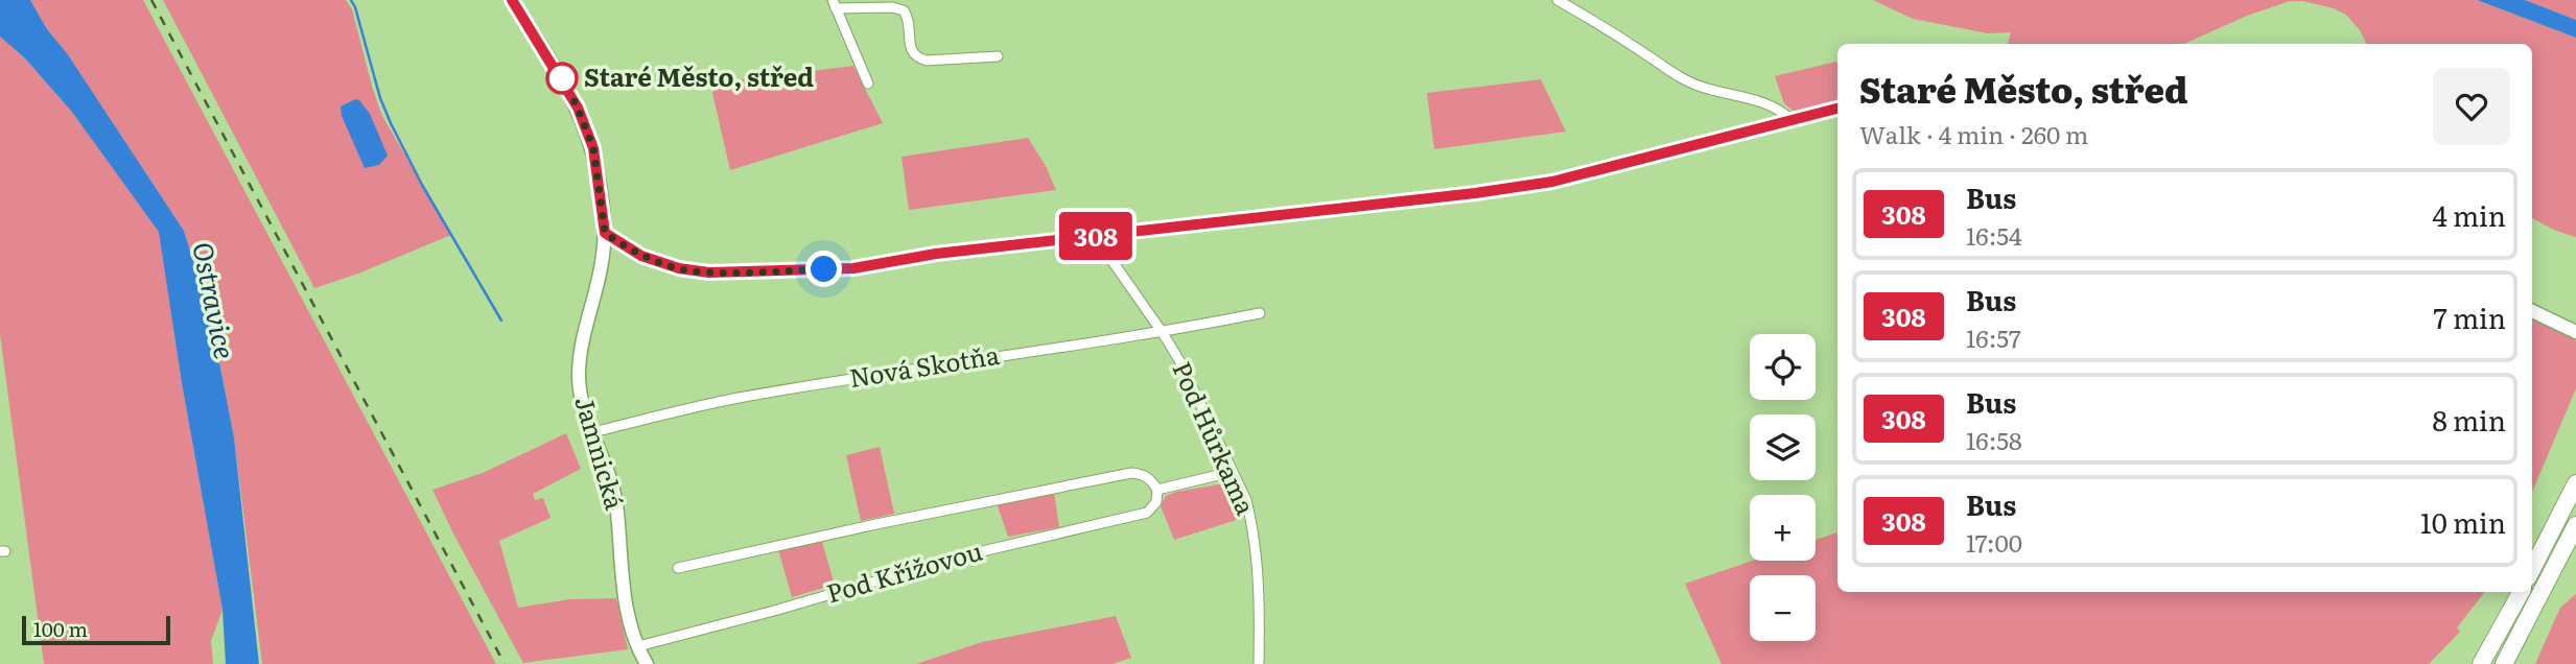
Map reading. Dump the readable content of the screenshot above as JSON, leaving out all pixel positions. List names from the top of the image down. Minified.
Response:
{"streets":{"street":["Nová Skotňa","Pod Hůrkama","Jamnická","Pod Křížovou"]},"crossings":[["Nová Skotňa","Pod Hůrkama"],["Nová Skotňa","Jamnická"],["Jamnická","Pod Křížovou"]],"water":["Ostravice"],"places":["Staré Město, střed"],"lines":["bus line 308"],"scale_bar":"100 m","page":{"on_map":"308","heading":["Staré Město, střed","Walk · 4 min · 260 m"],"list":[{"mark":"308","name":"Bus","note":"16:54","value":"4 min"},{"mark":"308","name":"Bus","note":"16:57","value":"7 min"},{"mark":"308","name":"Bus","note":"16:58","value":"8 min"},{"mark":"308","name":"Bus","note":"17:00","value":"10 min"}],"map_buttons":["+","−"],"scale":"100 m"}}
